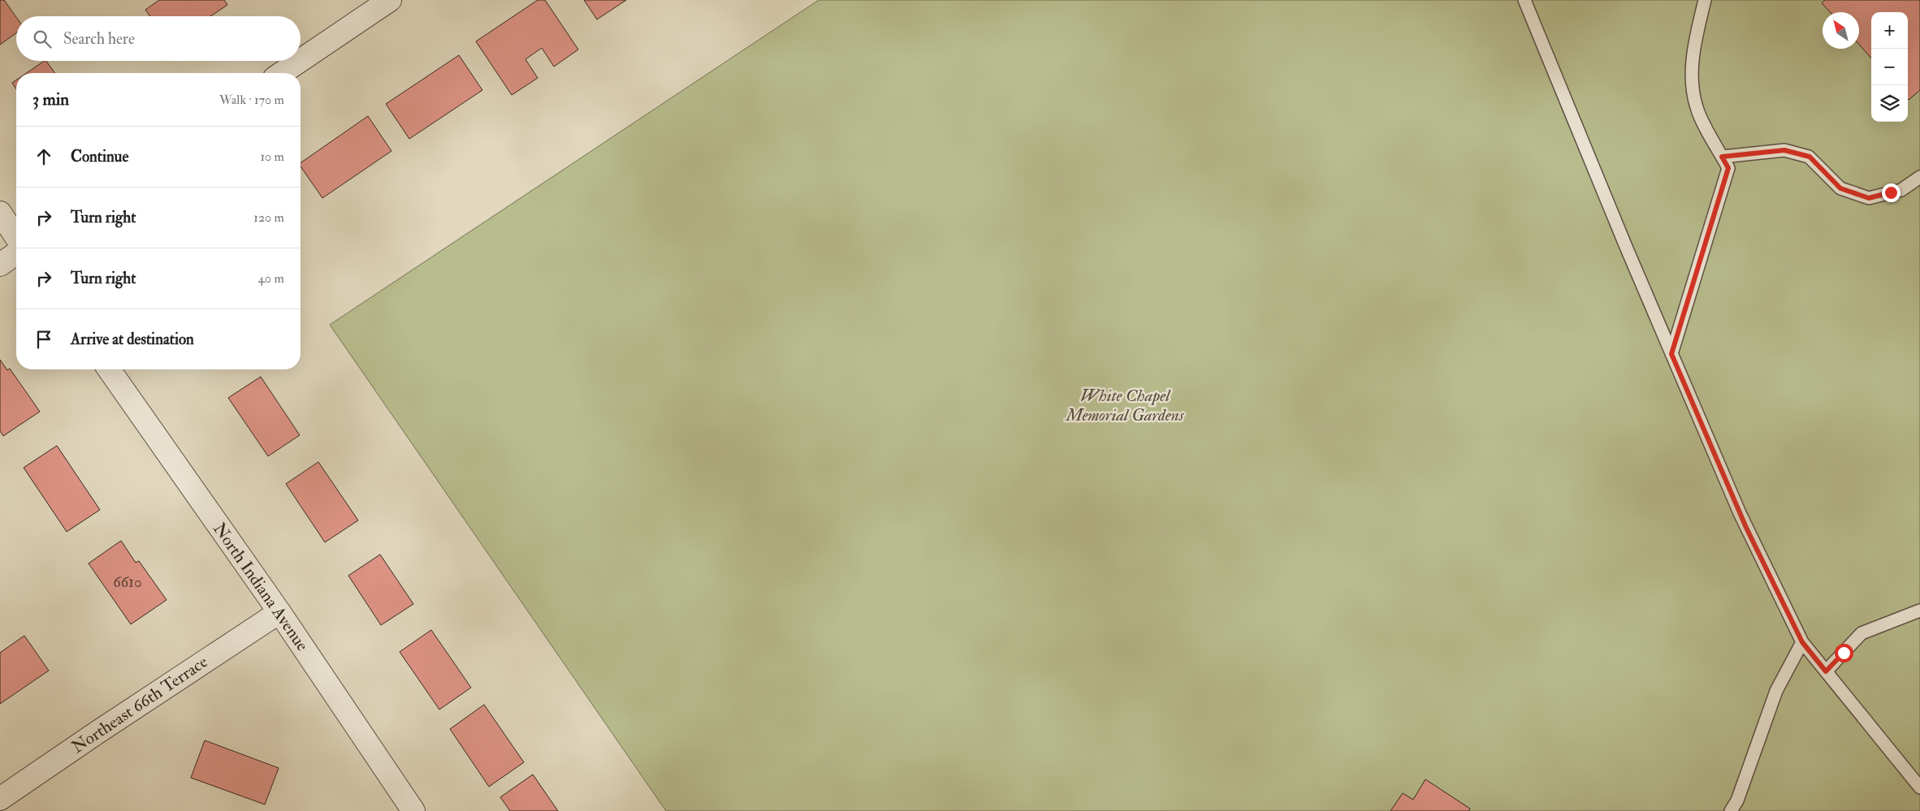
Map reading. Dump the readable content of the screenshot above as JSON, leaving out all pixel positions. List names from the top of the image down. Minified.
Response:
{"streets":{"street":["North Indiana Avenue","Northeast 66th Terrace"]},"crossings":[["North Indiana Avenue","Northeast 66th Terrace"]],"parks":["White Chapel Memorial Gardens"],"house_numbers":["6610"],"north":"top left","page":{"map_buttons":["+","−"],"search":"Search here","heading":["3 min","Walk · 170 m"],"list":[["Continue","10 m"],["Turn right","120 m"],["Turn right","40 m"],"Arrive at destination"]}}
